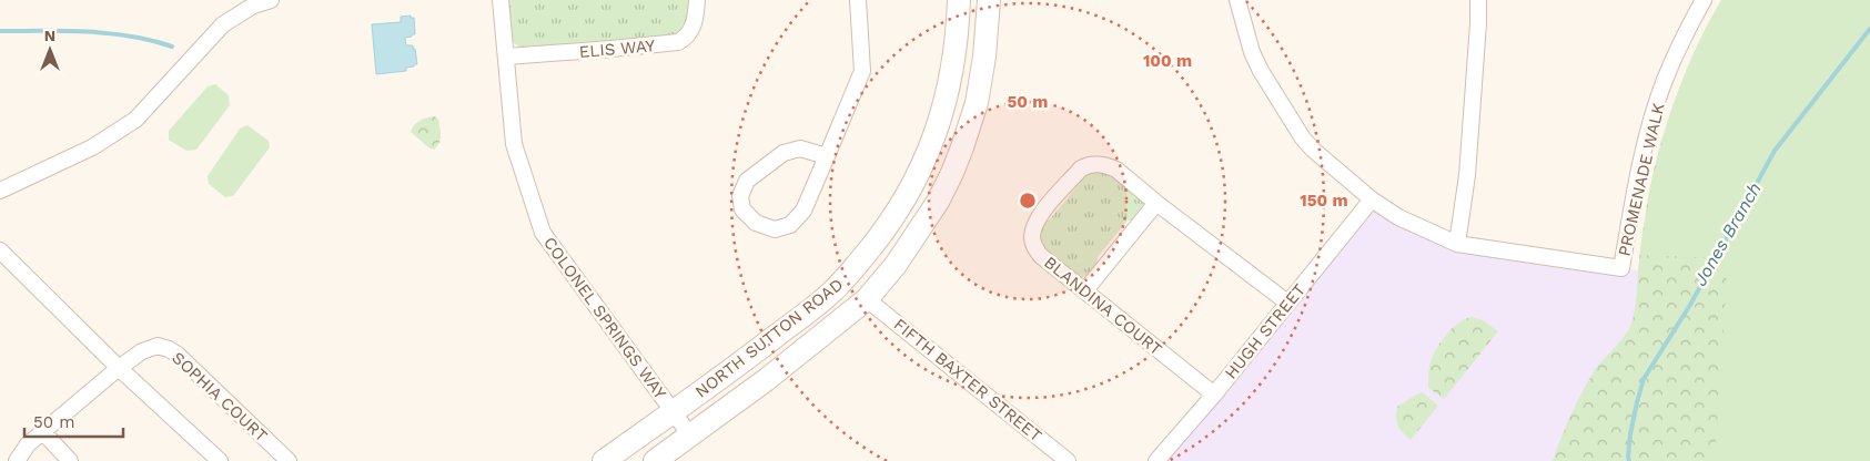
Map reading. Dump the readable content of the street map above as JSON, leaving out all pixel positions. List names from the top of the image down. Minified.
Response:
{"streets":{"main road":["NORTH SUTTON ROAD"],"street":["ELIS WAY","PROMENADE WALK","BLANDINA COURT","COLONEL SPRINGS WAY","HUGH STREET","FIFTH BAXTER STREET","SOPHIA COURT"]},"crossings":[["ELIS WAY","COLONEL SPRINGS WAY"],["BLANDINA COURT","HUGH STREET"],["COLONEL SPRINGS WAY","NORTH SUTTON ROAD"],["NORTH SUTTON ROAD","FIFTH BAXTER STREET"]],"water":["Jones Branch"],"scale_bar":"50 m","north":"top","rings":["100 m","50 m","150 m"]}
